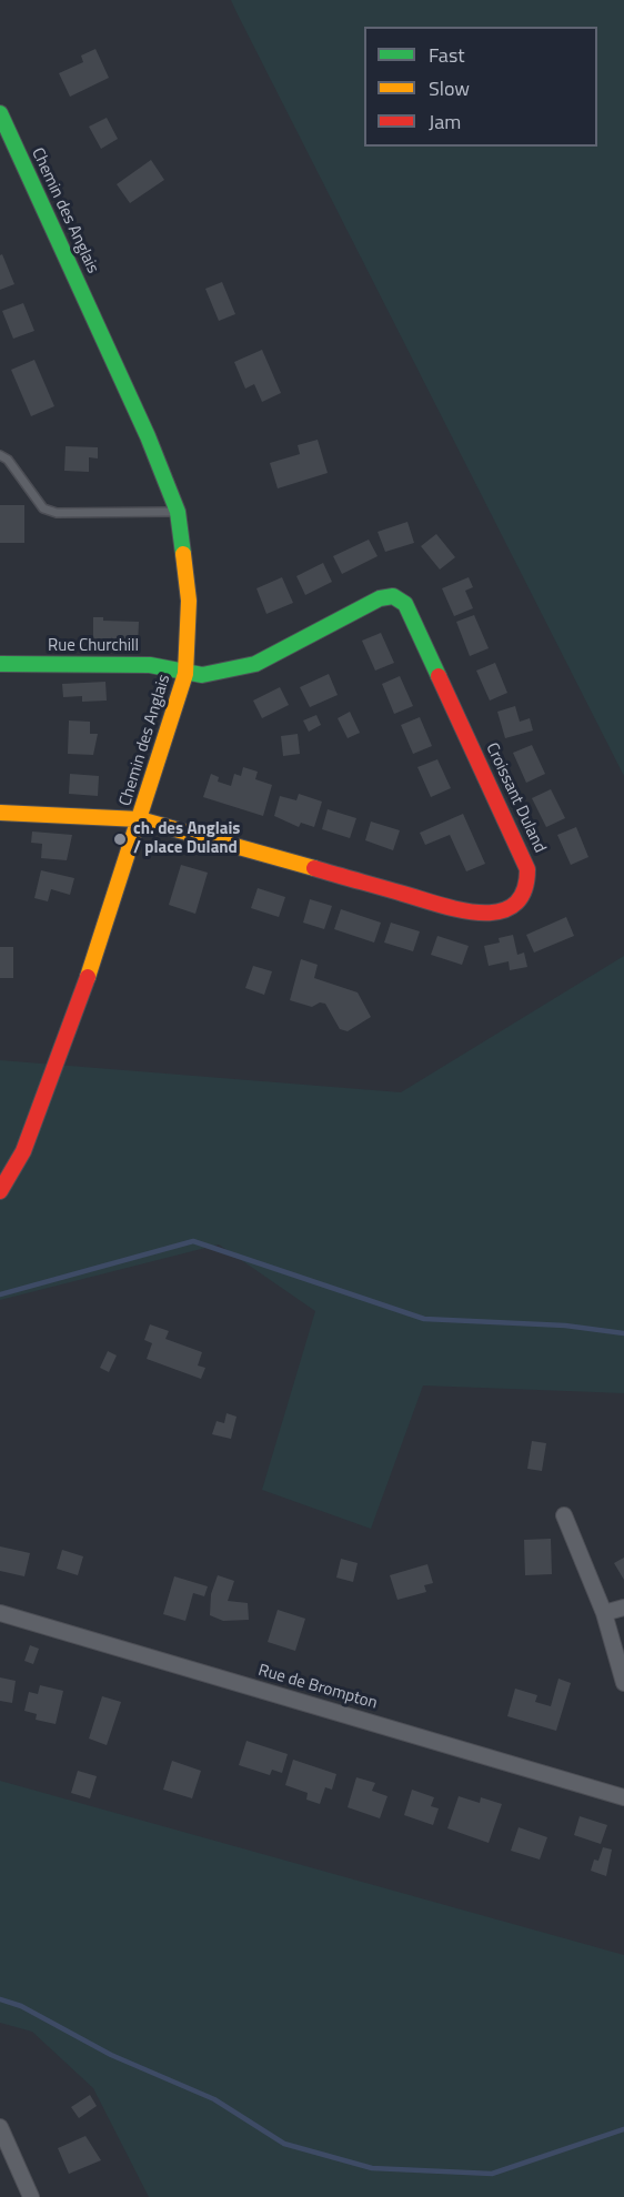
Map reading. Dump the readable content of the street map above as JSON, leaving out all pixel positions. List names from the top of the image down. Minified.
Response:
{"streets":{"street":["Chemin des Anglais","Rue Churchill","Croissant Duland","Rue de Brompton"]},"crossings":[["Chemin des Anglais","Rue Churchill"],["Chemin des Anglais","Croissant Duland"],["Rue Churchill","Croissant Duland"]],"places":["ch. des Anglais / place Duland"],"legend":["Fast","Slow","Jam"]}
